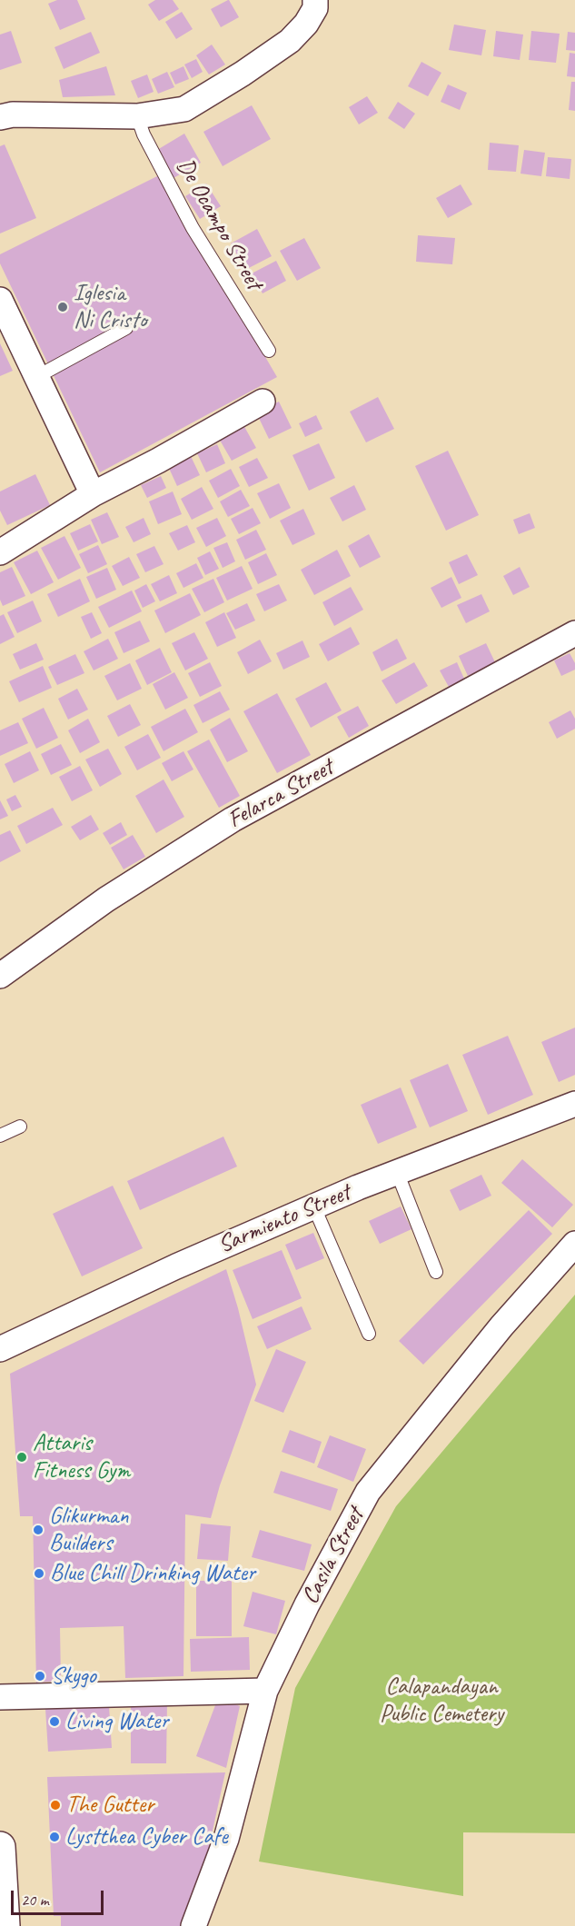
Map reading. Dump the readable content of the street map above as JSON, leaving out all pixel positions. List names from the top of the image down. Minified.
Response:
{"streets":{"street":["Felarca Street","Sarmiento Street","Casila Street"],"lane":["De Ocampo Street"]},"parks":["Calapandayan Public Cemetery"],"places":["Iglesia Ni Cristo","Attaris Fitness Gym","Glikurman Builders","Blue Chill Drinking Water","Skygo","Living Water","The Gutter","Lystthea Cyber Cafe"],"scale_bar":"20 m"}
